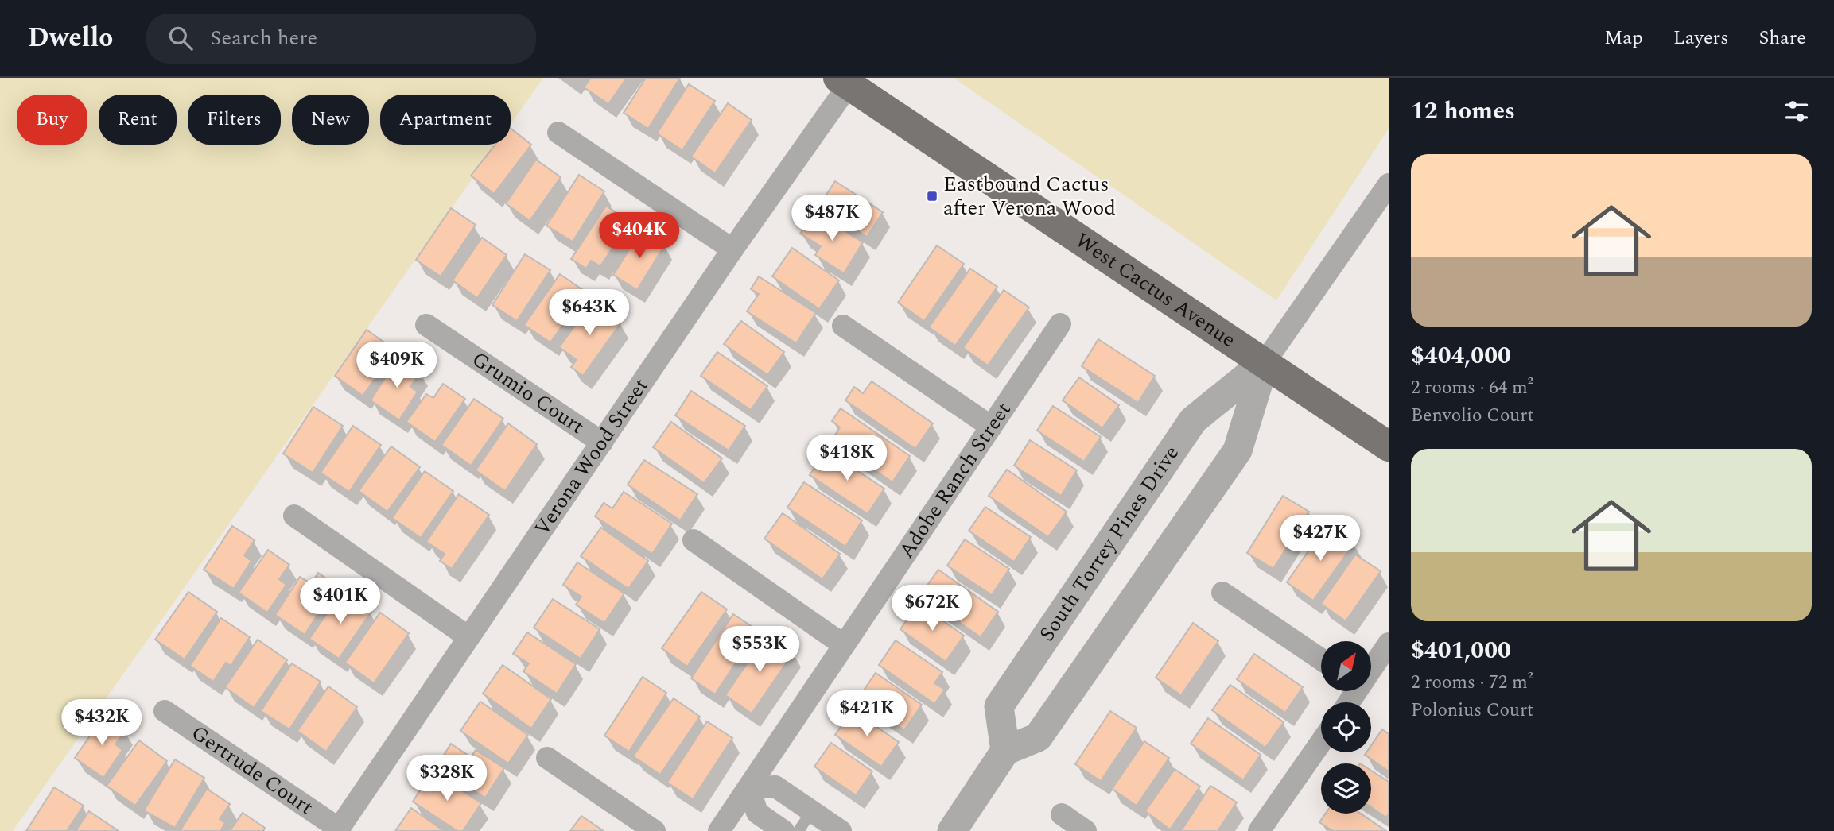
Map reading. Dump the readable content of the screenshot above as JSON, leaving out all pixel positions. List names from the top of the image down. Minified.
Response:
{"streets":{"main road":["West Cactus Avenue"],"street":["Grumio Court","Verona Wood Street","Adobe Ranch Street","South Torrey Pines Drive","Gertrude Court"]},"crossings":[["West Cactus Avenue","Verona Wood Street"],["West Cactus Avenue","South Torrey Pines Drive"],["Grumio Court","Verona Wood Street"],["Verona Wood Street","Gertrude Court"]],"places":{"transit":["Eastbound Cactus after Verona Wood"]},"north":"top right","page":{"header":"Dwello","search":"Search here","nav":["Map","Layers","Share"],"heading":"12 homes","chip":["Buy","Rent","Filters","New","Apartment"],"list":[{"name":"$404,000","note":"2 rooms · 64 m² · Benvolio Court"},{"name":"$401,000","note":"2 rooms · 72 m² · Polonius Court"}],"price":["$487K","$404K","$643K","$409K","$418K","$427K","$401K","$672K","$553K","$421K","$432K","$328K"]}}
